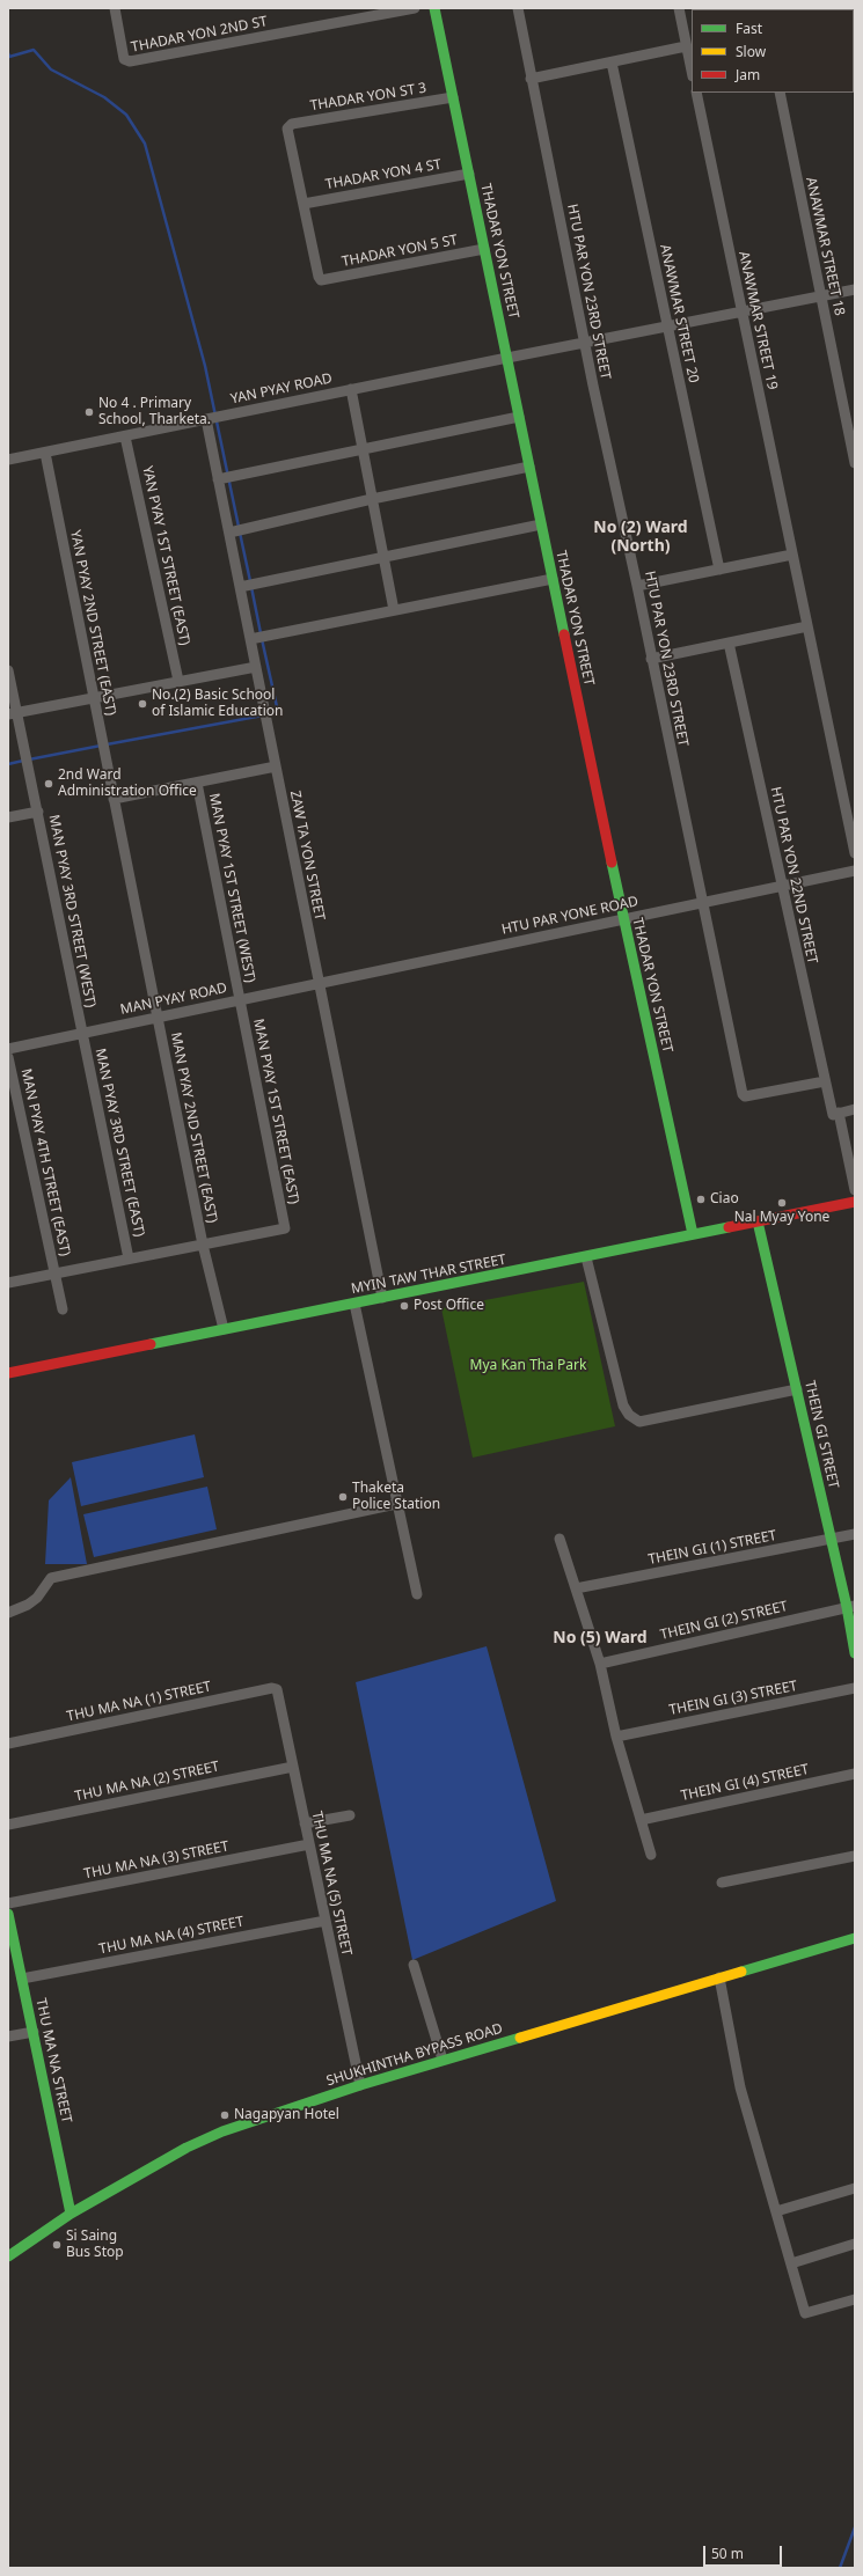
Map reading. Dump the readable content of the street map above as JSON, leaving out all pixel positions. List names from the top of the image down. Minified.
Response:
{"streets":{"street":["THADAR YON 2ND ST","THADAR YON ST 3","THADAR YON 4 ST","ANAWMAR STREET 18","THADAR YON 5 ST","THADAR YON STREET","HTU PAR YON 23RD STREET","ANAWMAR STREET 20","ANAWMAR STREET 19","YAN PYAY ROAD","YAN PYAY 1ST STREET (EAST)","YAN PYAY 2ND STREET (EAST)","ZAW TA YON STREET","HTU PAR YON 22ND STREET","MAN PYAY 1ST STREET (WEST)","MAN PYAY 3RD STREET (WEST)","HTU PAR YONE ROAD","MAN PYAY ROAD","MAN PYAY 1ST STREET (EAST)","MAN PYAY 2ND STREET (EAST)","MAN PYAY 3RD STREET (EAST)","MAN PYAY 4TH STREET (EAST)","MYIN TAW THAR STREET","THEIN GI STREET","THEIN GI (1) STREET","THEIN GI (2) STREET","THEIN GI (3) STREET","THU MA NA (1) STREET","THU MA NA (2) STREET","THEIN GI (4) STREET","THU MA NA (3) STREET","THU MA NA (5) STREET","THU MA NA (4) STREET","SHUKHINTHA BYPASS ROAD","THU MA NA STREET"]},"crossings":[["THADAR YON ST 3","THADAR YON 4 ST"],["THADAR YON ST 3","THADAR YON 5 ST"],["THADAR YON ST 3","THADAR YON STREET"],["THADAR YON 4 ST","THADAR YON 5 ST"],["THADAR YON 4 ST","THADAR YON STREET"],["ANAWMAR STREET 18","YAN PYAY ROAD"],["THADAR YON 5 ST","THADAR YON STREET"],["THADAR YON STREET","YAN PYAY ROAD"],["THADAR YON STREET","HTU PAR YONE ROAD"],["THADAR YON STREET","MYIN TAW THAR STREET"],["HTU PAR YON 23RD STREET","YAN PYAY ROAD"],["HTU PAR YON 23RD STREET","HTU PAR YON 22ND STREET"],["HTU PAR YON 23RD STREET","HTU PAR YONE ROAD"],["ANAWMAR STREET 20","YAN PYAY ROAD"],["ANAWMAR STREET 19","YAN PYAY ROAD"],["YAN PYAY ROAD","YAN PYAY 1ST STREET (EAST)"],["YAN PYAY ROAD","YAN PYAY 2ND STREET (EAST)"],["YAN PYAY ROAD","ZAW TA YON STREET"],["YAN PYAY 2ND STREET (EAST)","MAN PYAY ROAD"],["YAN PYAY 2ND STREET (EAST)","MAN PYAY 2ND STREET (EAST)"],["ZAW TA YON STREET","HTU PAR YONE ROAD"],["ZAW TA YON STREET","MAN PYAY ROAD"],["ZAW TA YON STREET","MYIN TAW THAR STREET"],["HTU PAR YON 22ND STREET","HTU PAR YONE ROAD"],["MAN PYAY 1ST STREET (WEST)","MAN PYAY ROAD"],["MAN PYAY 1ST STREET (WEST)","MAN PYAY 1ST STREET (EAST)"],["MAN PYAY 3RD STREET (WEST)","MAN PYAY ROAD"],["MAN PYAY 3RD STREET (WEST)","MAN PYAY 3RD STREET (EAST)"],["HTU PAR YONE ROAD","MAN PYAY ROAD"],["MAN PYAY ROAD","MAN PYAY 1ST STREET (EAST)"],["MAN PYAY ROAD","MAN PYAY 2ND STREET (EAST)"],["MAN PYAY ROAD","MAN PYAY 3RD STREET (EAST)"],["MAN PYAY 1ST STREET (EAST)","MAN PYAY 2ND STREET (EAST)"],["MAN PYAY 2ND STREET (EAST)","MYIN TAW THAR STREET"],["MYIN TAW THAR STREET","THEIN GI STREET"],["THEIN GI STREET","THEIN GI (1) STREET"],["THEIN GI STREET","THEIN GI (2) STREET"],["THU MA NA (1) STREET","THU MA NA (5) STREET"],["THU MA NA (2) STREET","THU MA NA (5) STREET"],["THU MA NA (3) STREET","THU MA NA (5) STREET"],["THU MA NA (5) STREET","THU MA NA (4) STREET"],["THU MA NA (5) STREET","SHUKHINTHA BYPASS ROAD"],["THU MA NA (4) STREET","THU MA NA STREET"],["SHUKHINTHA BYPASS ROAD","THU MA NA STREET"]],"districts":["No (2) Ward (North)","No (5) Ward"],"parks":["Mya Kan Tha Park"],"places":["No 4 . Primary School, Tharketa.","No.(2) Basic School of Islamic Education","2nd Ward Administration Office","Ciao","Nal Myay Yone","Post Office","Thaketa Police Station","Nagapyan Hotel","Si Saing Bus Stop"],"legend":["Fast","Slow","Jam"],"scale_bar":"50 m"}
